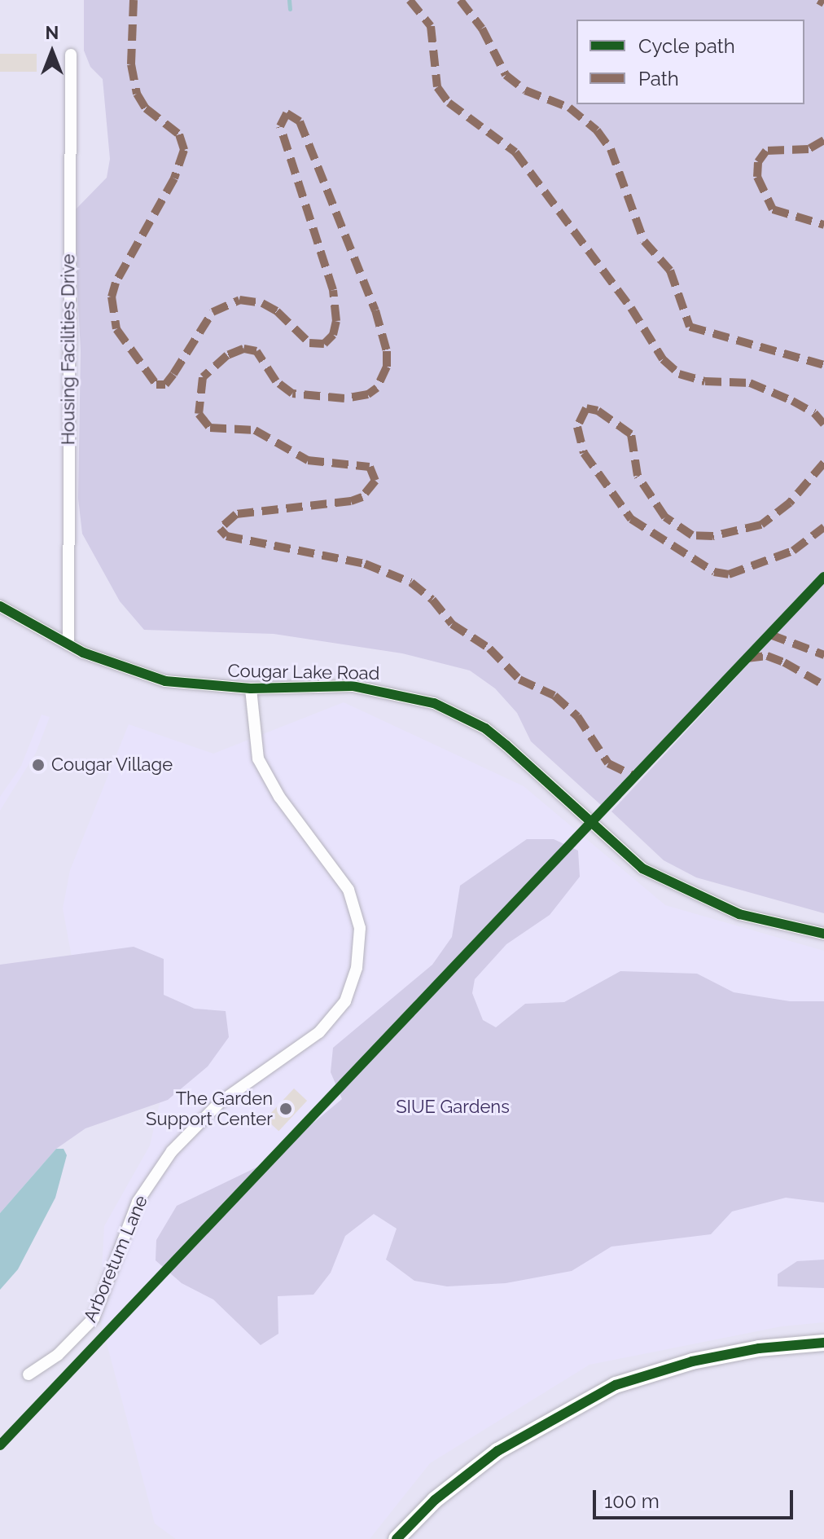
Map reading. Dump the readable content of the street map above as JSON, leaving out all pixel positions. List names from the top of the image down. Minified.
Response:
{"streets":{"street":["Housing Facilities Drive","Cougar Lake Road","Arboretum Lane"]},"crossings":[["Housing Facilities Drive","Cougar Lake Road"],["Cougar Lake Road","Arboretum Lane"]],"parks":["SIUE Gardens"],"places":["Cougar Village","The Garden Support Center"],"legend":["Cycle path","Path"],"scale_bar":"100 m","north":"top"}
